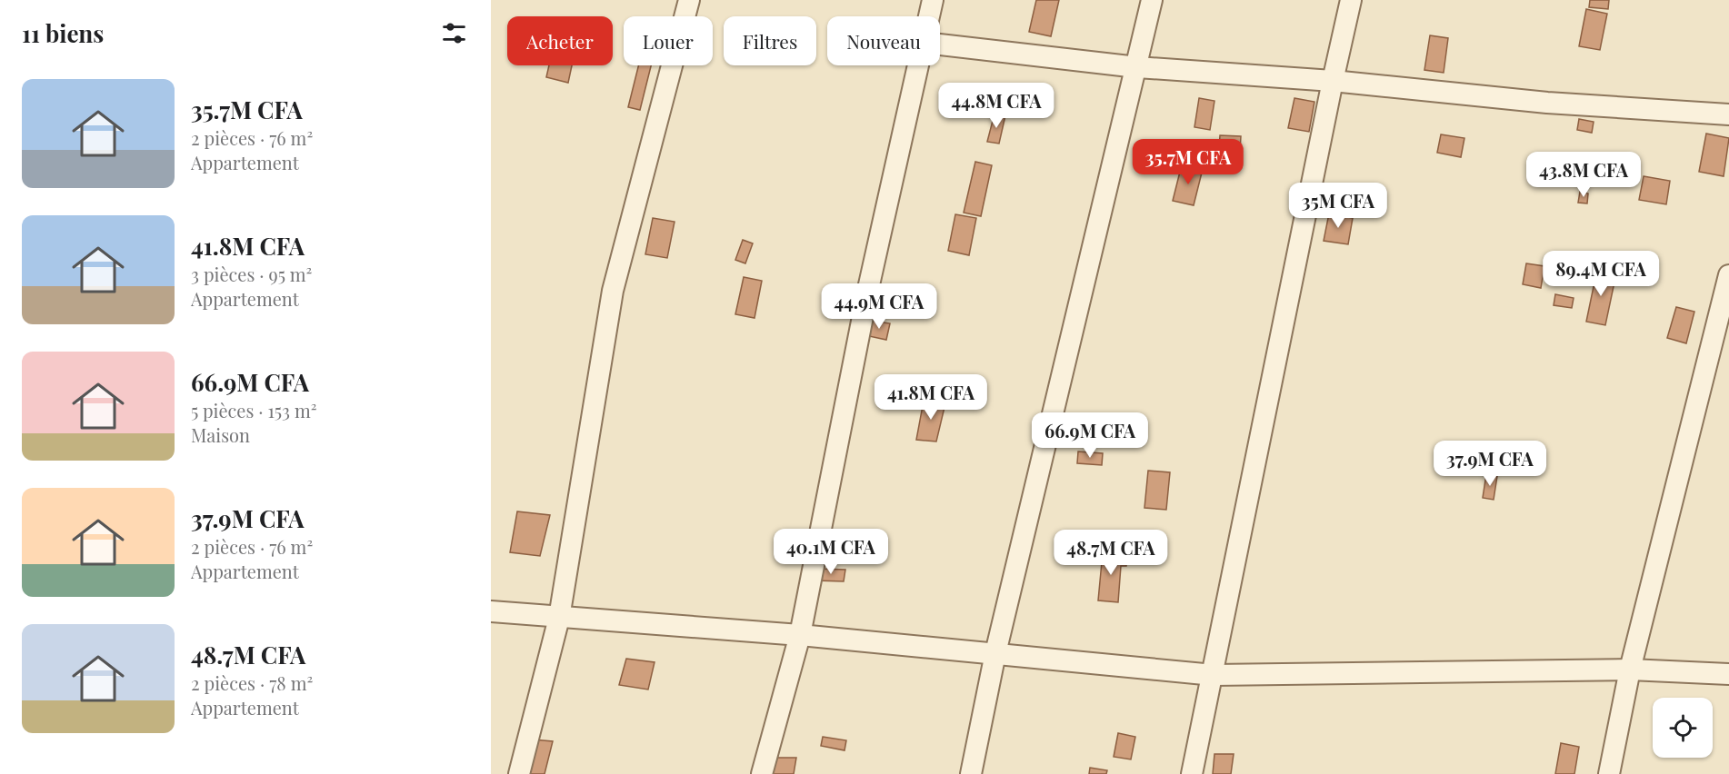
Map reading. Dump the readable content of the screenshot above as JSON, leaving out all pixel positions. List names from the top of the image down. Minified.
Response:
{"page":{"heading":"11 biens","chip":["Acheter","Louer","Filtres","Nouveau"],"list":[{"name":"35.7M CFA","note":"2 pièces · 76 m² · Appartement"},{"name":"41.8M CFA","note":"3 pièces · 95 m² · Appartement"},{"name":"66.9M CFA","note":"5 pièces · 153 m² · Maison"},{"name":"37.9M CFA","note":"2 pièces · 76 m² · Appartement"},{"name":"48.7M CFA","note":"2 pièces · 78 m² · Appartement"}],"price":["44.8M CFA","35.7M CFA","43.8M CFA","35M CFA","89.4M CFA","44.9M CFA","41.8M CFA","66.9M CFA","37.9M CFA","40.1M CFA","48.7M CFA"]}}
